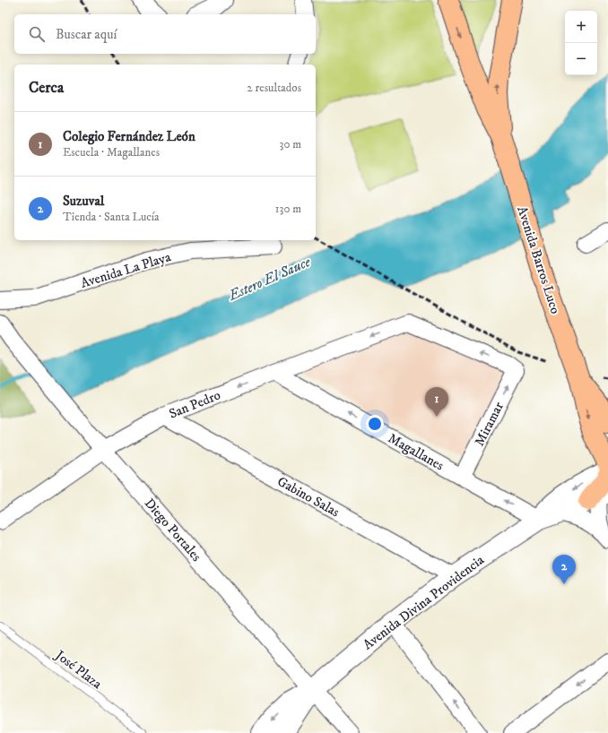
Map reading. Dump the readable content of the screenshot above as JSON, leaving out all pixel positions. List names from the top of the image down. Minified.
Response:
{"streets":{"main road":["Avenida Barros Luco"],"street":["Avenida La Playa","San Pedro","Miramar","Magallanes","Gabino Salas","Diego Portales","Avenida Divina Providencia"],"lane":["José Plaza"]},"crossings":[["San Pedro","Miramar"],["San Pedro","Magallanes"],["San Pedro","Gabino Salas"],["San Pedro","Diego Portales"],["Miramar","Magallanes"],["Magallanes","Avenida Divina Providencia"],["Gabino Salas","Avenida Divina Providencia"],["Diego Portales","Avenida Divina Providencia"]],"one_way":["San Pedro","Magallanes"],"water":["Estero El Sauce"],"page":{"map_buttons":["+","−"],"search":"Buscar aquí","heading":["Cerca","2 resultados"],"list":[{"mark":"1","name":"Colegio Fernández León","note":"Escuela · Magallanes","value":"30 m"},{"mark":"2","name":"Suzuval","note":"Tienda · Santa Lucía","value":"130 m"}],"pins":["1","2"]}}
